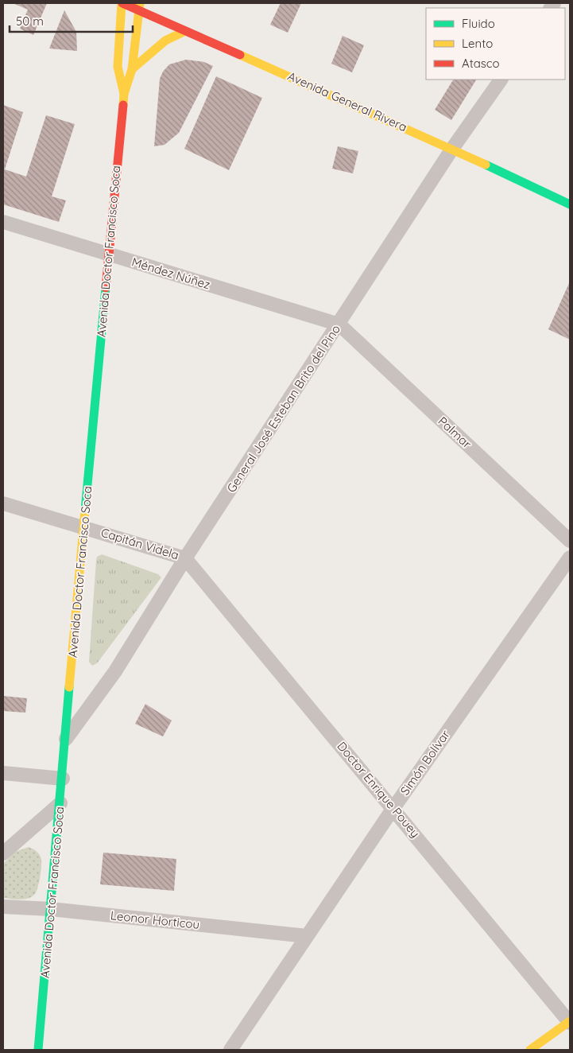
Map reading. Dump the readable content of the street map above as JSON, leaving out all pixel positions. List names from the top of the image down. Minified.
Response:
{"streets":{"street":["Avenida General Rivera","Avenida Doctor Francisco Soca","Méndez Núñez","General José Esteban Brito del Pino","Palmar","Capitán Videla","Simón Bolívar","Doctor Enrique Pouey","Leonor Horticou"]},"crossings":[["Avenida General Rivera","Avenida Doctor Francisco Soca"],["Avenida General Rivera","General José Esteban Brito del Pino"],["Avenida Doctor Francisco Soca","Méndez Núñez"],["Avenida Doctor Francisco Soca","General José Esteban Brito del Pino"],["Avenida Doctor Francisco Soca","Capitán Videla"],["Avenida Doctor Francisco Soca","Leonor Horticou"],["Méndez Núñez","General José Esteban Brito del Pino"],["Méndez Núñez","Palmar"],["General José Esteban Brito del Pino","Palmar"],["General José Esteban Brito del Pino","Capitán Videla"],["General José Esteban Brito del Pino","Doctor Enrique Pouey"],["Capitán Videla","Doctor Enrique Pouey"],["Simón Bolívar","Doctor Enrique Pouey"],["Simón Bolívar","Leonor Horticou"]],"legend":["Fluido","Lento","Atasco"],"scale_bar":"50 m"}
